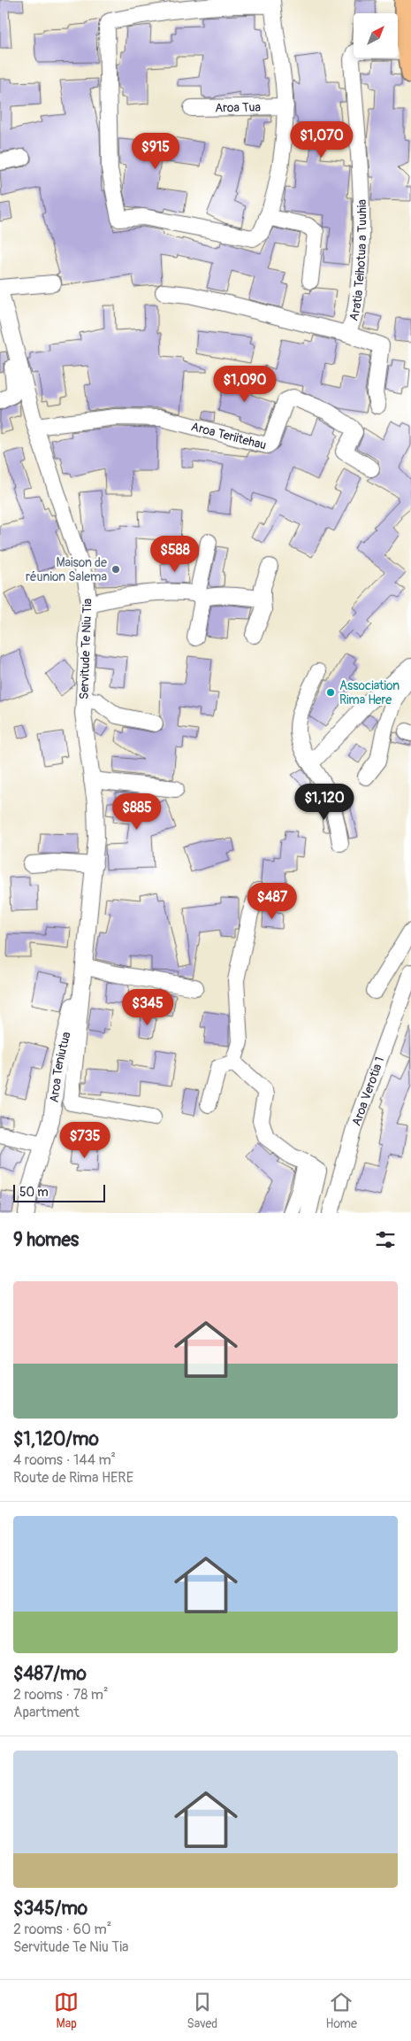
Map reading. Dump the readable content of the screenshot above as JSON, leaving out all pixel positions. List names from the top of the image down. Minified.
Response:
{"streets":{"street":["Aroa Tua","Aratia Teihotua a Tuuhia","Aroa Teriitehau","Servitude Te Niu Tia","Aroa Teniutua","Aroa Verotia 1"]},"crossings":[["Aroa Teriitehau","Servitude Te Niu Tia"],["Servitude Te Niu Tia","Aroa Teniutua"]],"places":["Maison de réunion Salema","Association Rima Here"],"scale_bar":"50 m","north":"top right","page":{"price":["$1,070","$915","$1,090","$588","$1,120","$885","$487","$345","$735"],"scale":"50 m","heading":"9 homes","list":[{"name":"$1,120/mo","note":"4 rooms · 144 m² · Route de Rima HERE"},{"name":"$487/mo","note":"2 rooms · 78 m² · Apartment"},{"name":"$345/mo","note":"2 rooms · 60 m² · Servitude Te Niu Tia"}],"tabs":["Map","Saved","Home"]}}
